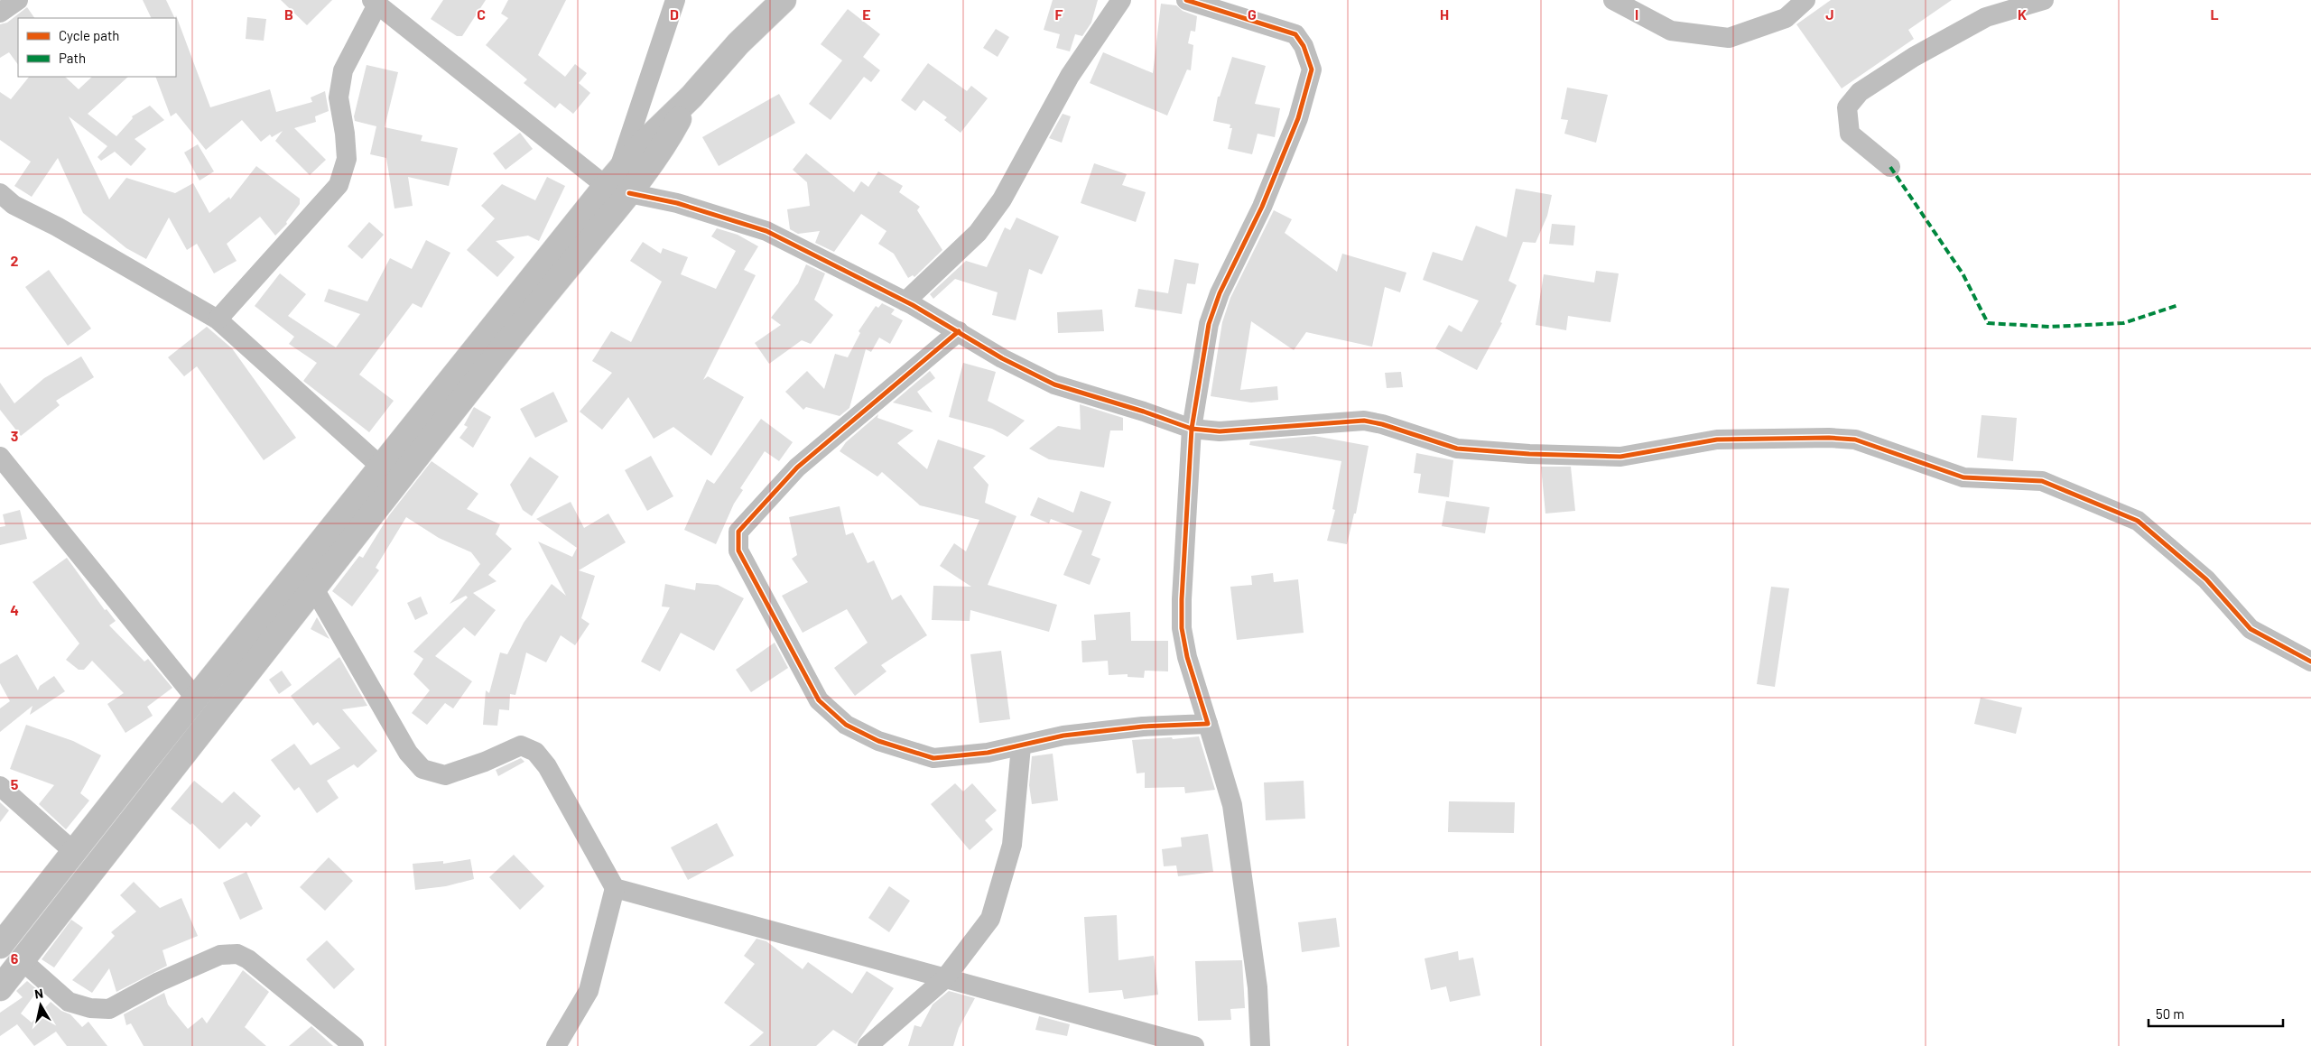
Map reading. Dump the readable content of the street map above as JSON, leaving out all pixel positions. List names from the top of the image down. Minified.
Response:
{"legend":["Cycle path","Path"],"scale_bar":"50 m","north":"top","grid":{"columns":["B","C","D","E","F","G","H","I","J","K","L"],"rows":["2","3","4","5","6"]}}
